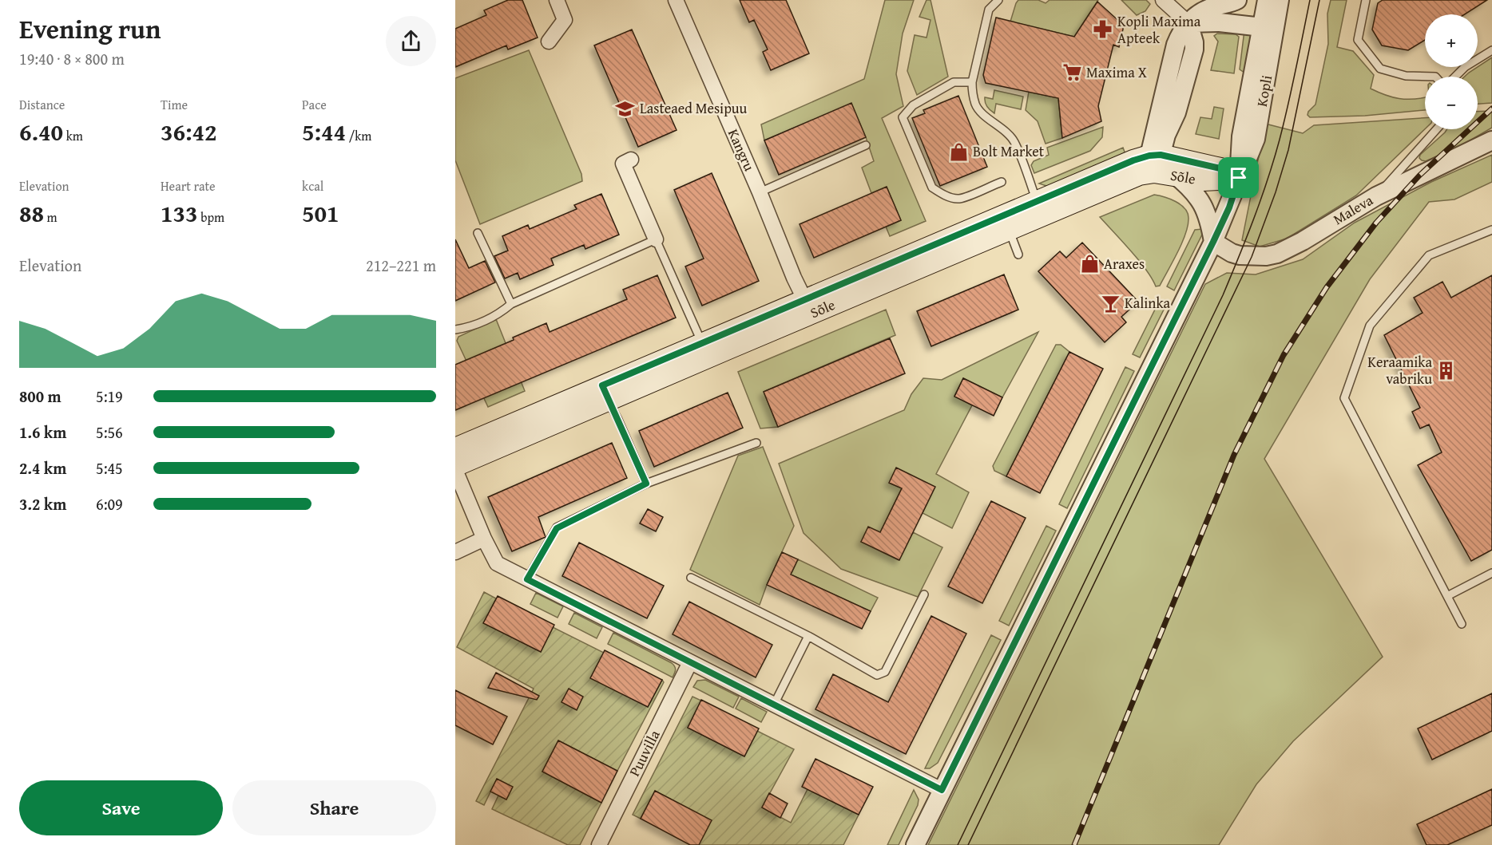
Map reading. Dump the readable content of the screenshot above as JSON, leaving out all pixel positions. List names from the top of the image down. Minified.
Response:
{"streets":{"main road":["Sõle"],"street":["Kopli","Kangru","Maleva","Puuvilla"]},"crossings":[["Kopli","Sõle"],["Kopli","Maleva"],["Kangru","Sõle"]],"places":{"pharmacy":["Kopli Maxima Apteek"],"supermarket":["Maxima X"],"school or university":["Lasteaed Mesipuu"],"shop":["Bolt Market","Araxes"],"bar":["Kalinka"],"building":["Keraamika vabriku"]},"page":{"heading":["Evening run","19:40 · 8 × 800 m"],"map_buttons":["+","−"],"stats":[["Distance","6.40 km"],["Time","36:42"],["Pace","5:44 /km"],["Elevation","88 m"],["Heart rate","133 bpm"],["kcal","501"]],"chart":["Elevation","212–221 m"],"list":[{"name":"800 m","note":"5:19"},{"name":"1.6 km","note":"5:56"},{"name":"2.4 km","note":"5:45"},{"name":"3.2 km","note":"6:09"}],"buttons":["Save","Share"]}}
